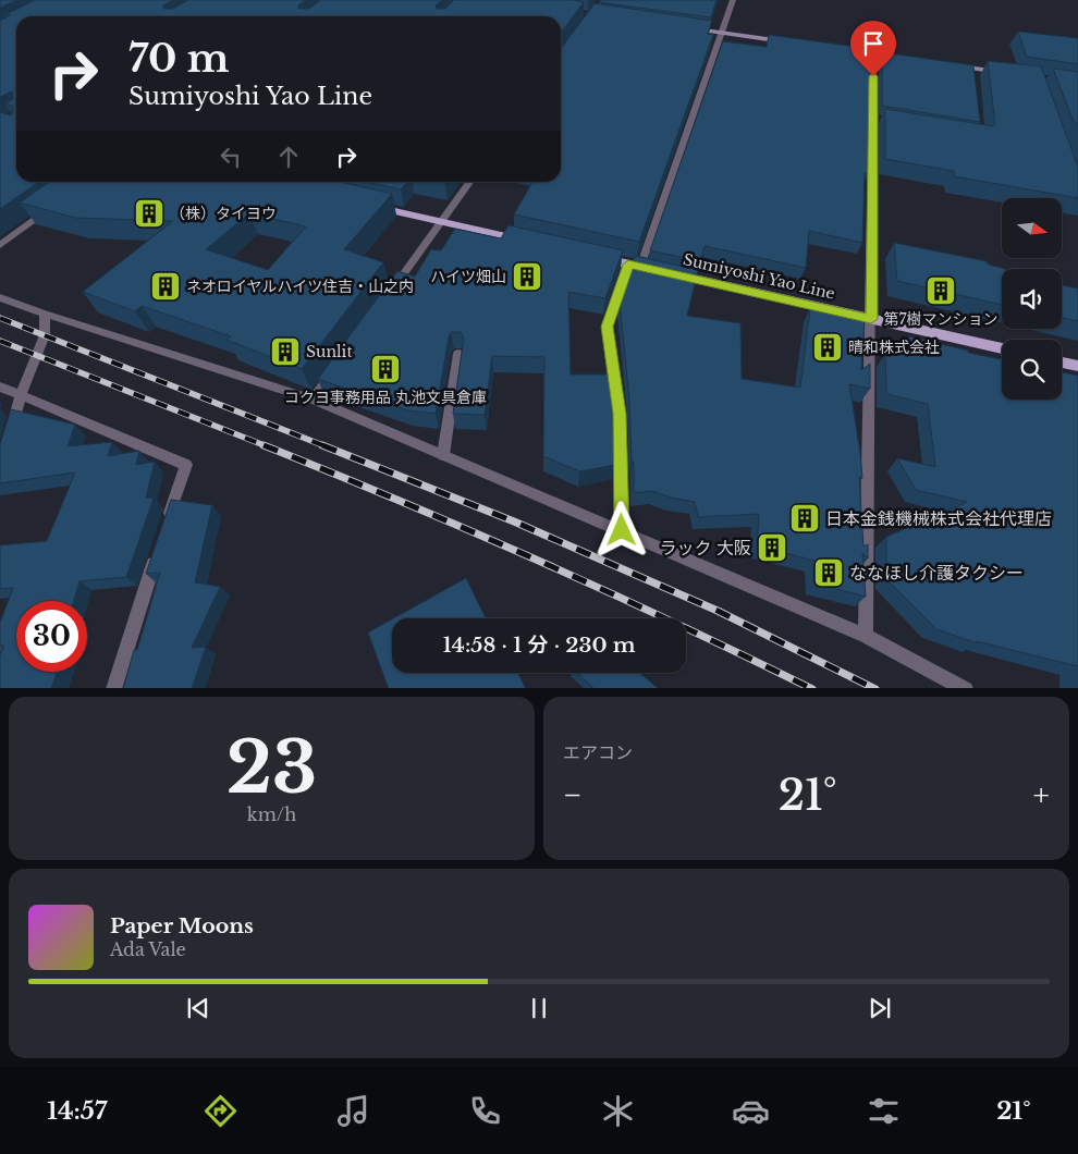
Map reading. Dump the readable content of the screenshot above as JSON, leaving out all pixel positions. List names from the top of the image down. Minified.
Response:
{"streets":{"main road":["Sumiyoshi Yao Line"]},"places":{"building":["（株）タイヨウ","ハイツ畑山","ネオロイヤルハイツ住吉・山之内","第7樹マンション","晴和株式会社","Sunlit","コクヨ事務用品 丸池文具倉庫","日本金銭機械株式会社代理店","ラック 大阪","ななほし介護タクシー"]},"north":"right","page":{"turn":["70 m","Sumiyoshi Yao Line"],"limit":"30","trip":"14:58 · 1 分 · 230 m","tile":[["23","km/h"],"エアコン"],"heat":["−","21°","+"],"song":["Paper Moons","Ada Vale"],"tabs":["14:57","21°"]}}
